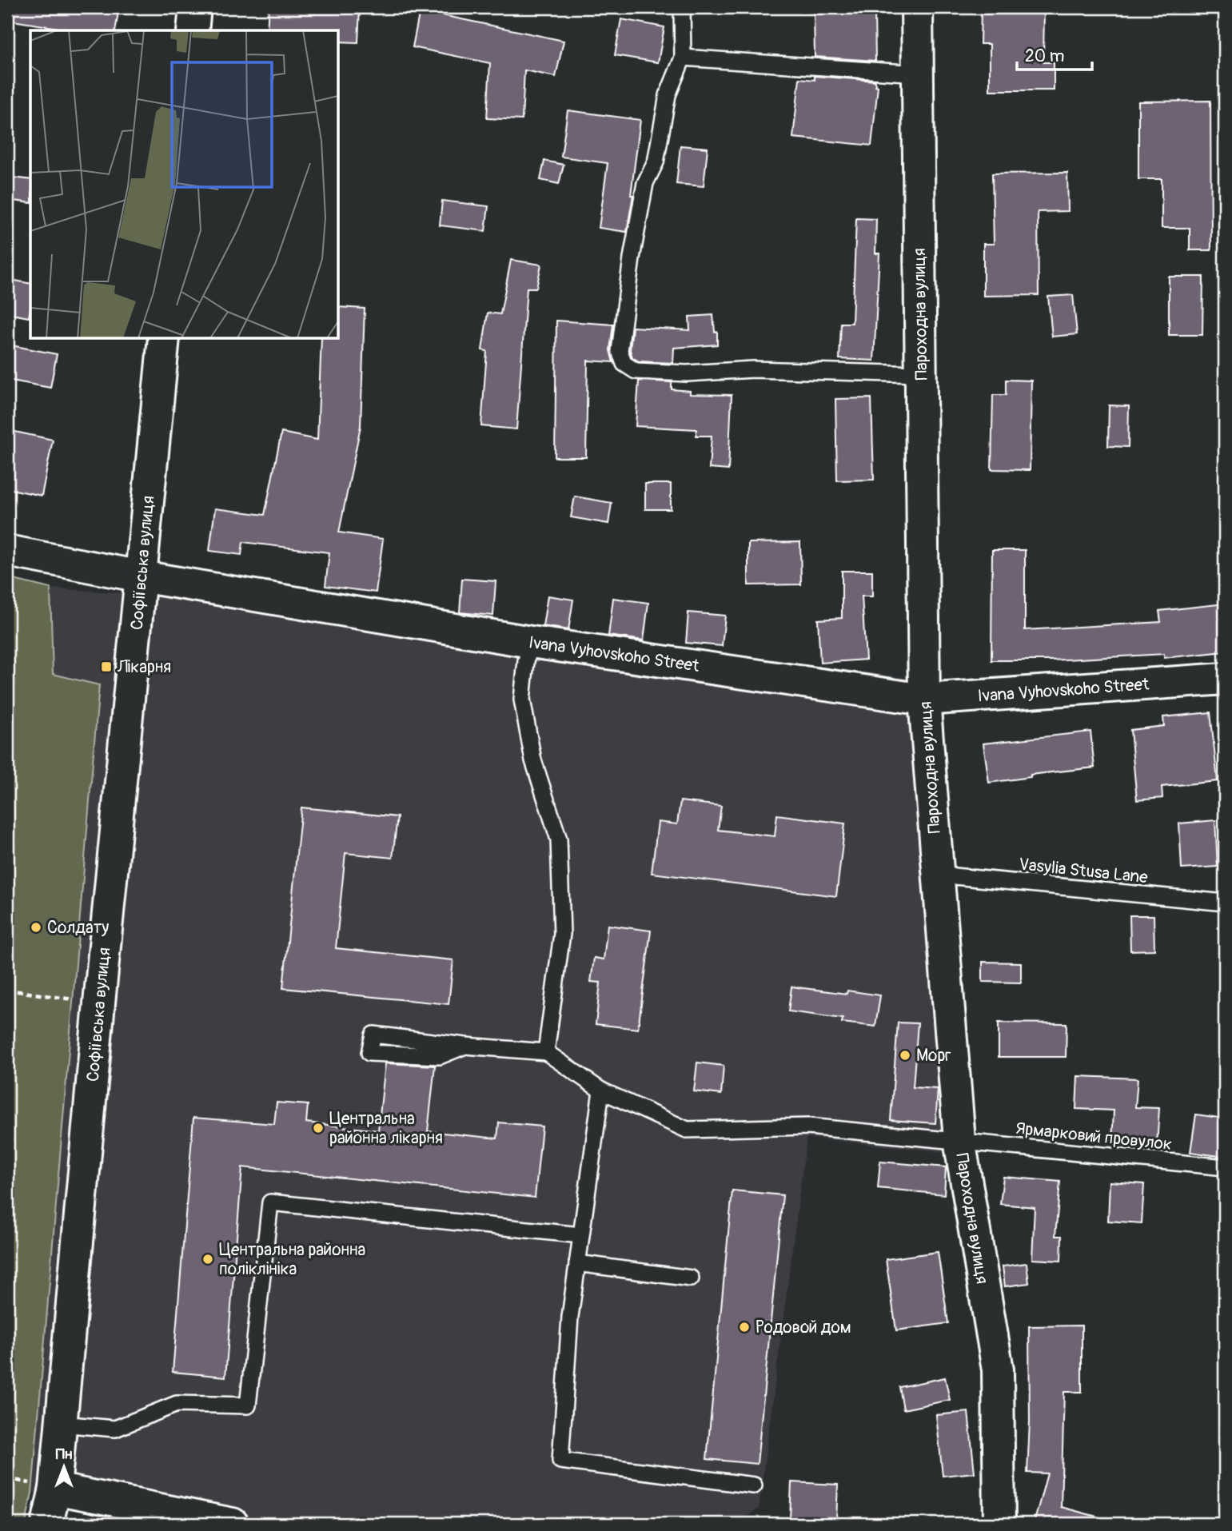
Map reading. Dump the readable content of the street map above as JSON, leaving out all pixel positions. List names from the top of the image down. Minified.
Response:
{"streets":{"street":["Пароходна вулиця","Софіївська вулиця","Ivana Vyhovskoho Street"],"lane":["Vasylia Stusa Lane","Ярмарковий провулок"]},"crossings":[["Пароходна вулиця","Ivana Vyhovskoho Street"],["Пароходна вулиця","Vasylia Stusa Lane"],["Пароходна вулиця","Ярмарковий провулок"],["Софіївська вулиця","Ivana Vyhovskoho Street"]],"places":{"transit":["Лікарня"],"other":["Солдату","Морг","Центральна районна лікарня","Центральна районна поліклініка","Родовой дом"]},"scale_bar":"20 m","north":"top"}
